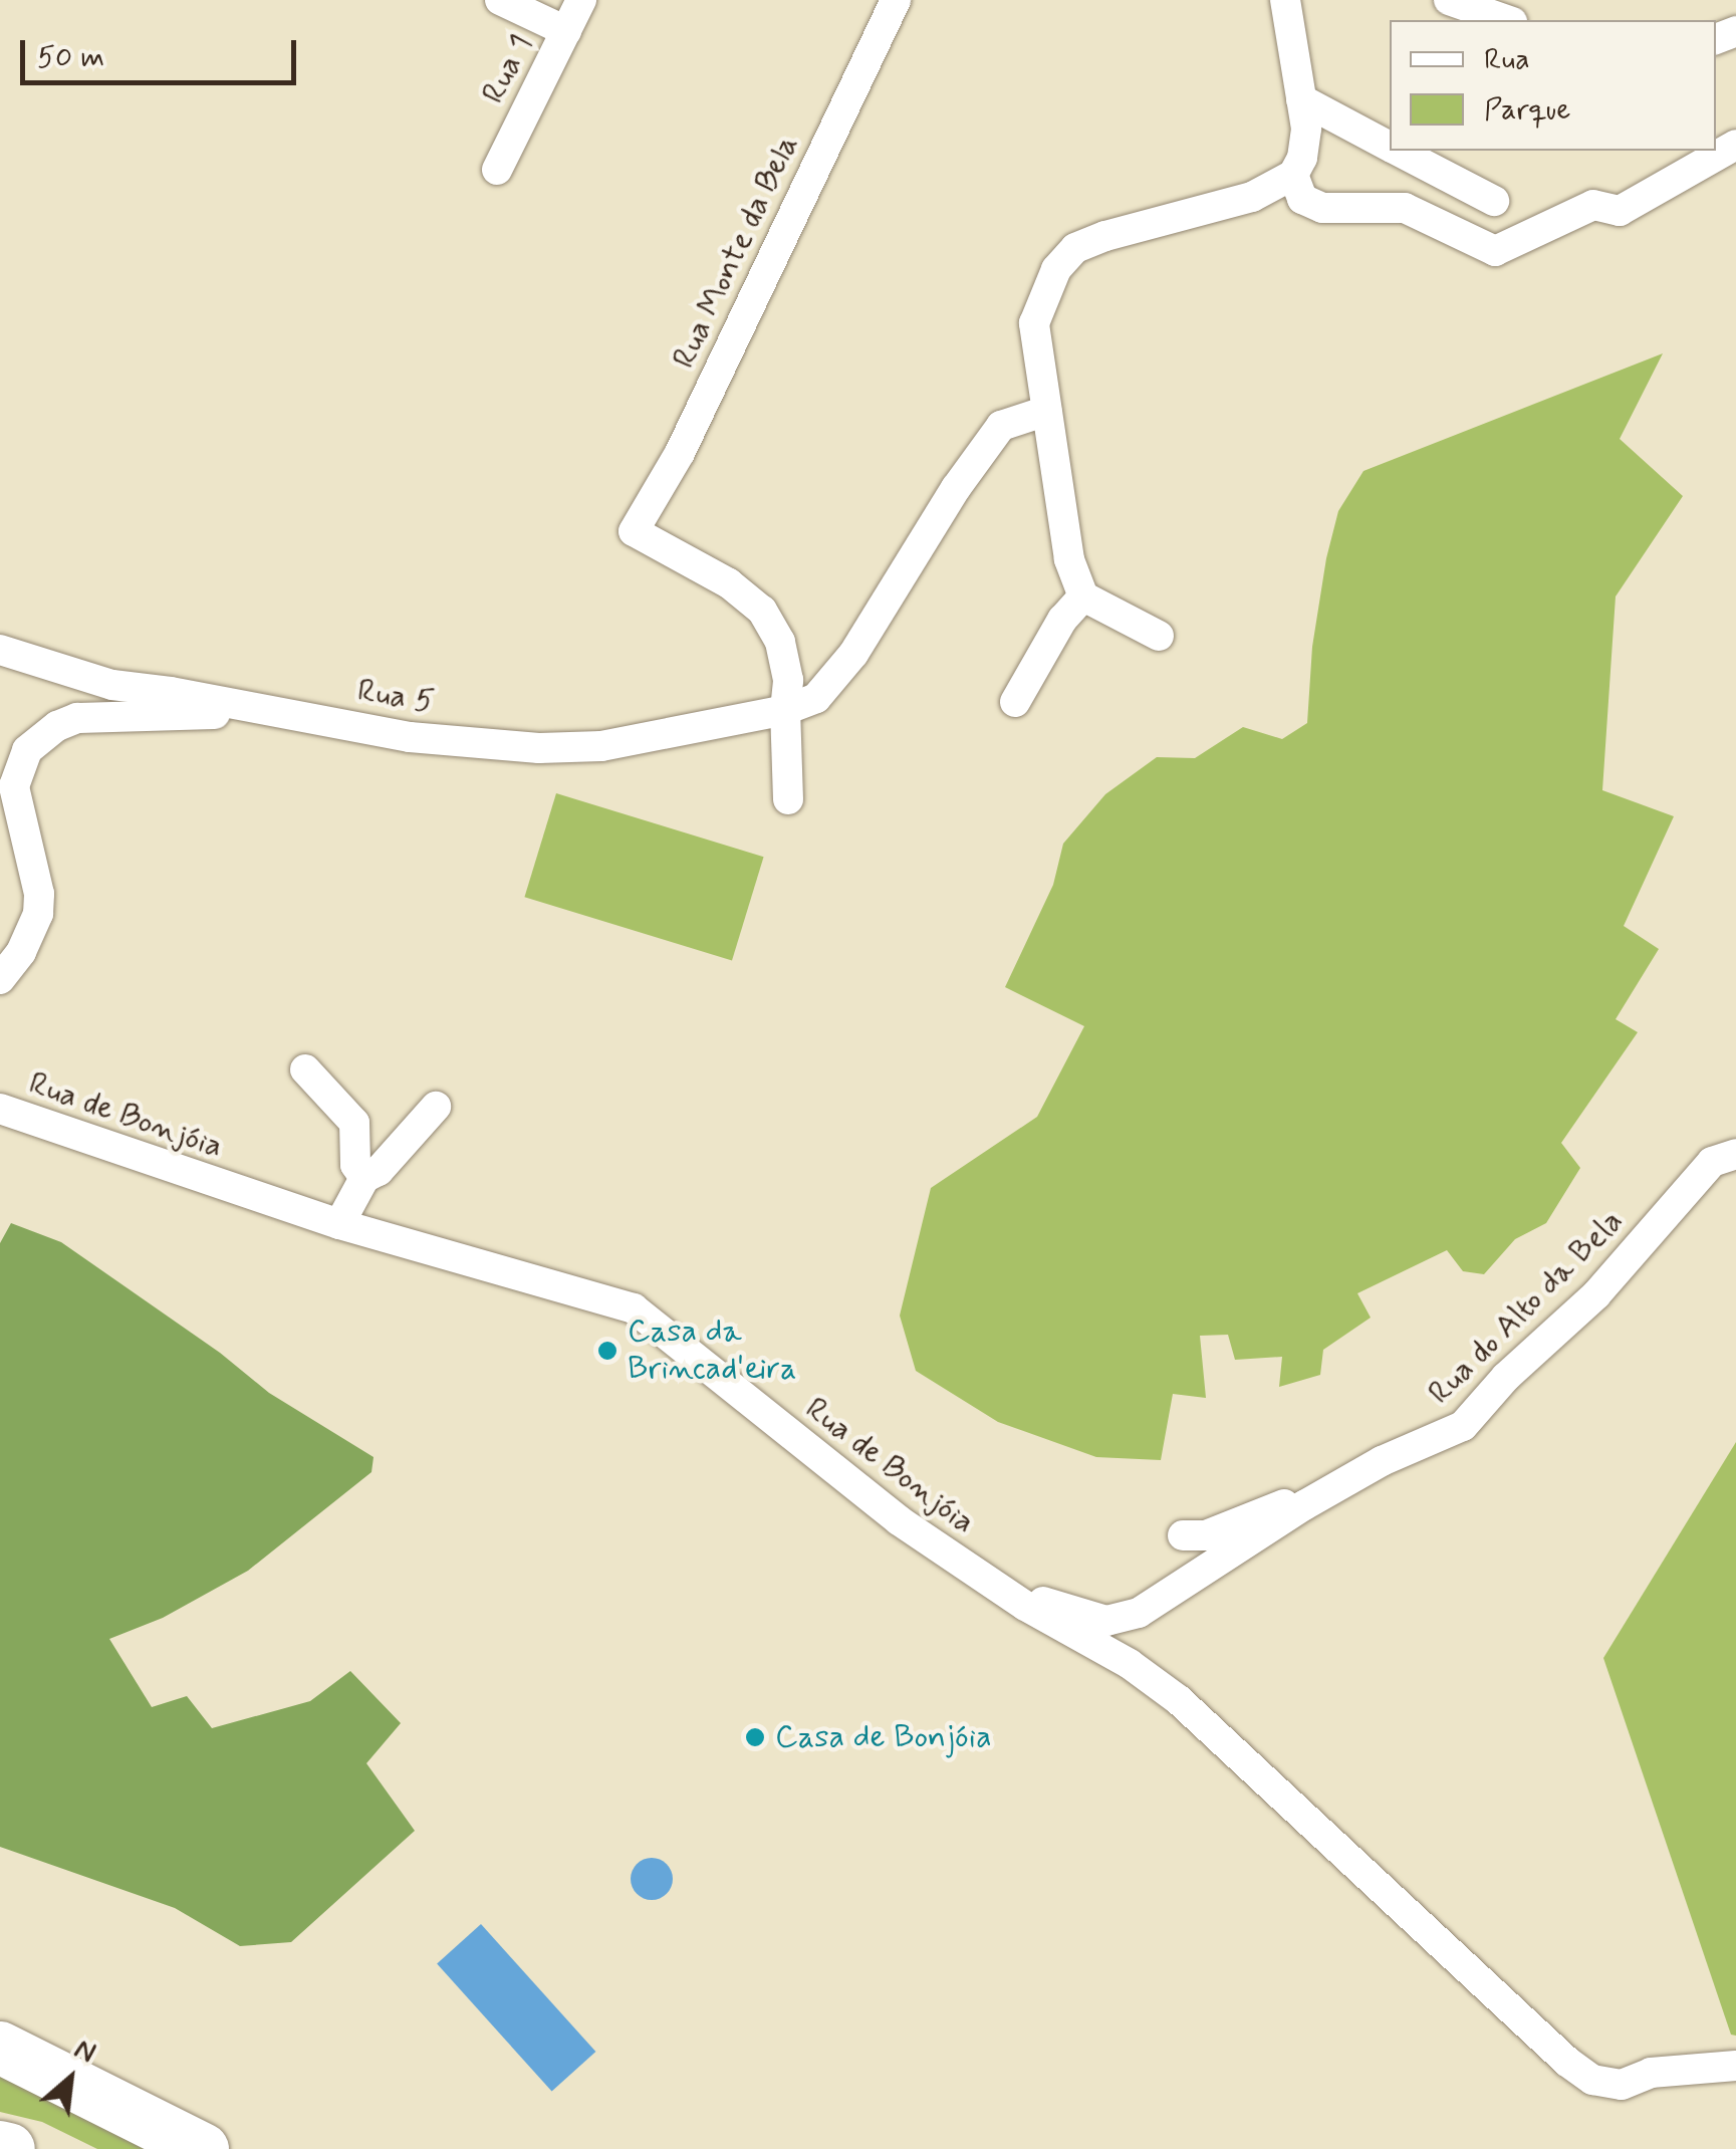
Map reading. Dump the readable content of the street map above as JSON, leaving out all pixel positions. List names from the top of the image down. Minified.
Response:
{"streets":{"street":["Rua 1","Rua Monte da Bela","Rua 5","Rua de Bonjóia","Rua do Alto da Bela"]},"crossings":[["Rua Monte da Bela","Rua 5"],["Rua de Bonjóia","Rua do Alto da Bela"]],"places":["Casa da Brincad'eira","Casa de Bonjóia"],"legend":["Rua","Parque"],"scale_bar":"50 m","north":"top right"}
